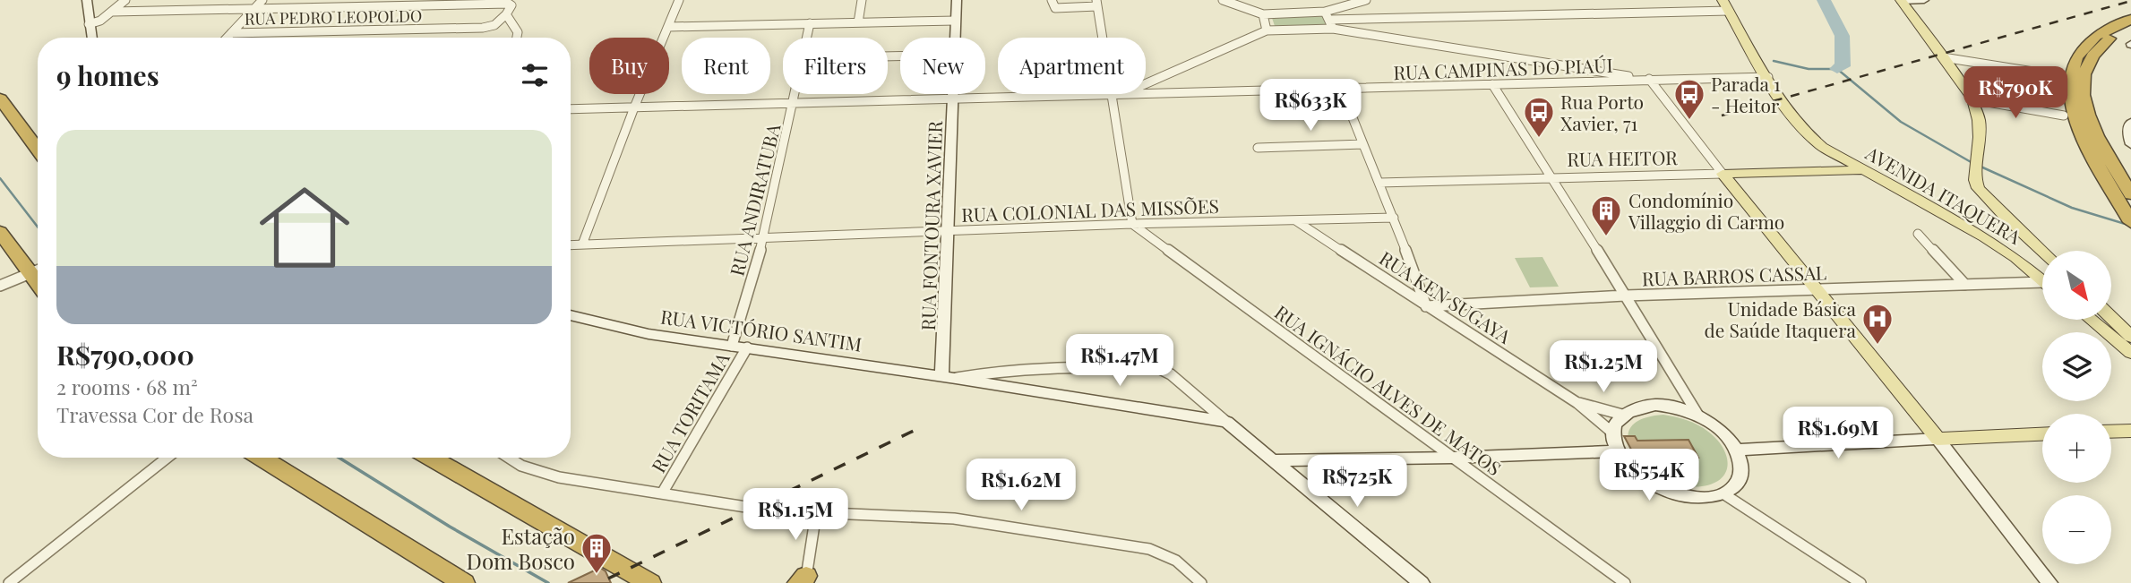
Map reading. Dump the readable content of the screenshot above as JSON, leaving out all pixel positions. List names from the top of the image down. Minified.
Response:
{"streets":{"main road":["RUA HEITOR","AVENIDA ITAQUERA","RUA FONTOURA XAVIER","RUA VICTÓRIO SANTIM"],"street":["RUA PEDRO LEOPOLDO","RUA CAMPINAS DO PIAÚI","RUA ANDIRATUBA","RUA COLONIAL DAS MISSÕES","RUA BARROS CASSAL","RUA KEN SUGAYA","RUA IGNÁCIO ALVES DE MATOS","RUA TORITAMA"]},"crossings":[["RUA CAMPINAS DO PIAÚI","AVENIDA ITAQUERA"],["RUA CAMPINAS DO PIAÚI","RUA ANDIRATUBA"],["RUA CAMPINAS DO PIAÚI","RUA FONTOURA XAVIER"],["RUA HEITOR","AVENIDA ITAQUERA"],["RUA ANDIRATUBA","RUA COLONIAL DAS MISSÕES"],["RUA ANDIRATUBA","RUA VICTÓRIO SANTIM"],["RUA COLONIAL DAS MISSÕES","RUA FONTOURA XAVIER"],["RUA COLONIAL DAS MISSÕES","RUA KEN SUGAYA"],["RUA COLONIAL DAS MISSÕES","RUA IGNÁCIO ALVES DE MATOS"],["RUA FONTOURA XAVIER","RUA VICTÓRIO SANTIM"],["RUA BARROS CASSAL","RUA KEN SUGAYA"],["RUA VICTÓRIO SANTIM","RUA TORITAMA"]],"places":{"bus stop":["Parada 1 - Heitor","Rua Porto Xavier, 71"],"building":["Condomínio Villaggio di Carmo","Estação Dom Bosco"],"hospital":["Unidade Básica de Saúde Itaquera"]},"north":"bottom right","page":{"chip":["Buy","Rent","Filters","New","Apartment"],"heading":"9 homes","price":["R$790K","R$633K","R$1.47M","R$1.25M","R$1.69M","R$554K","R$725K","R$1.62M","R$1.15M"],"list":[{"name":"R$790,000","note":"2 rooms · 68 m² · Travessa Cor de Rosa"}],"map_buttons":["+","−"]}}
